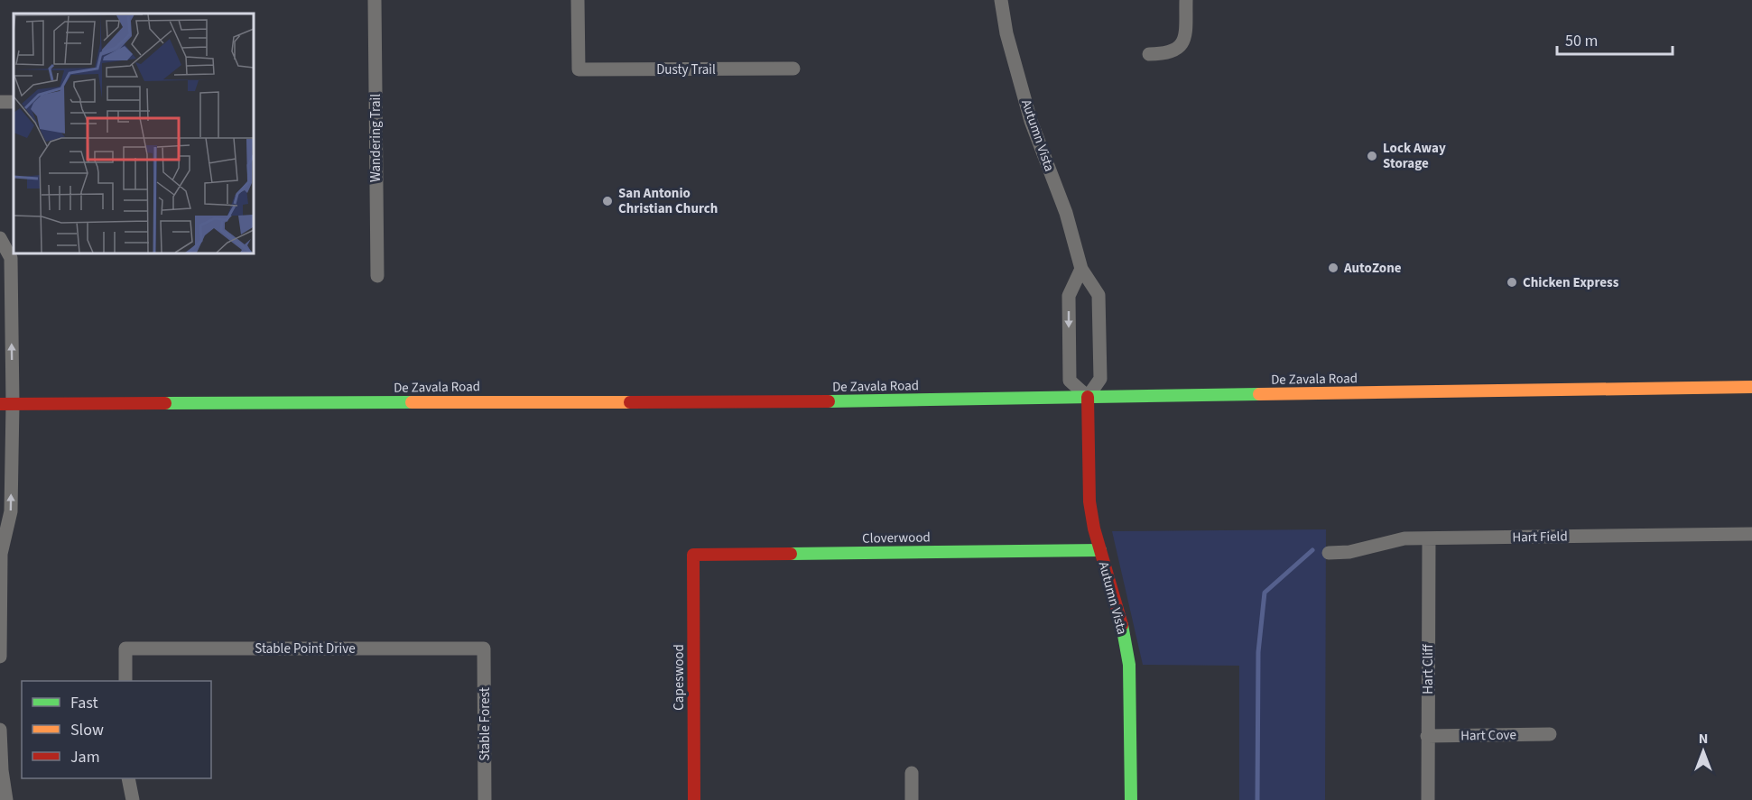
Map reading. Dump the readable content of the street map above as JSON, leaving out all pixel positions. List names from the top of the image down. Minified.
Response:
{"streets":{"main road":["Autumn Vista","De Zavala Road","Cloverwood","Capeswood"],"street":["Dusty Trail","Wandering Trail","Hart Field","Stable Point Drive","Hart Cliff","Stable Forest","Hart Cove"]},"crossings":[["Autumn Vista","De Zavala Road"],["Autumn Vista","Cloverwood"],["Hart Field","Hart Cliff"],["Cloverwood","Capeswood"],["Stable Point Drive","Stable Forest"],["Hart Cliff","Hart Cove"]],"places":["Lock Away Storage","San Antonio Christian Church","AutoZone","Chicken Express"],"legend":["Fast","Slow","Jam"],"scale_bar":"50 m","north":"top"}
